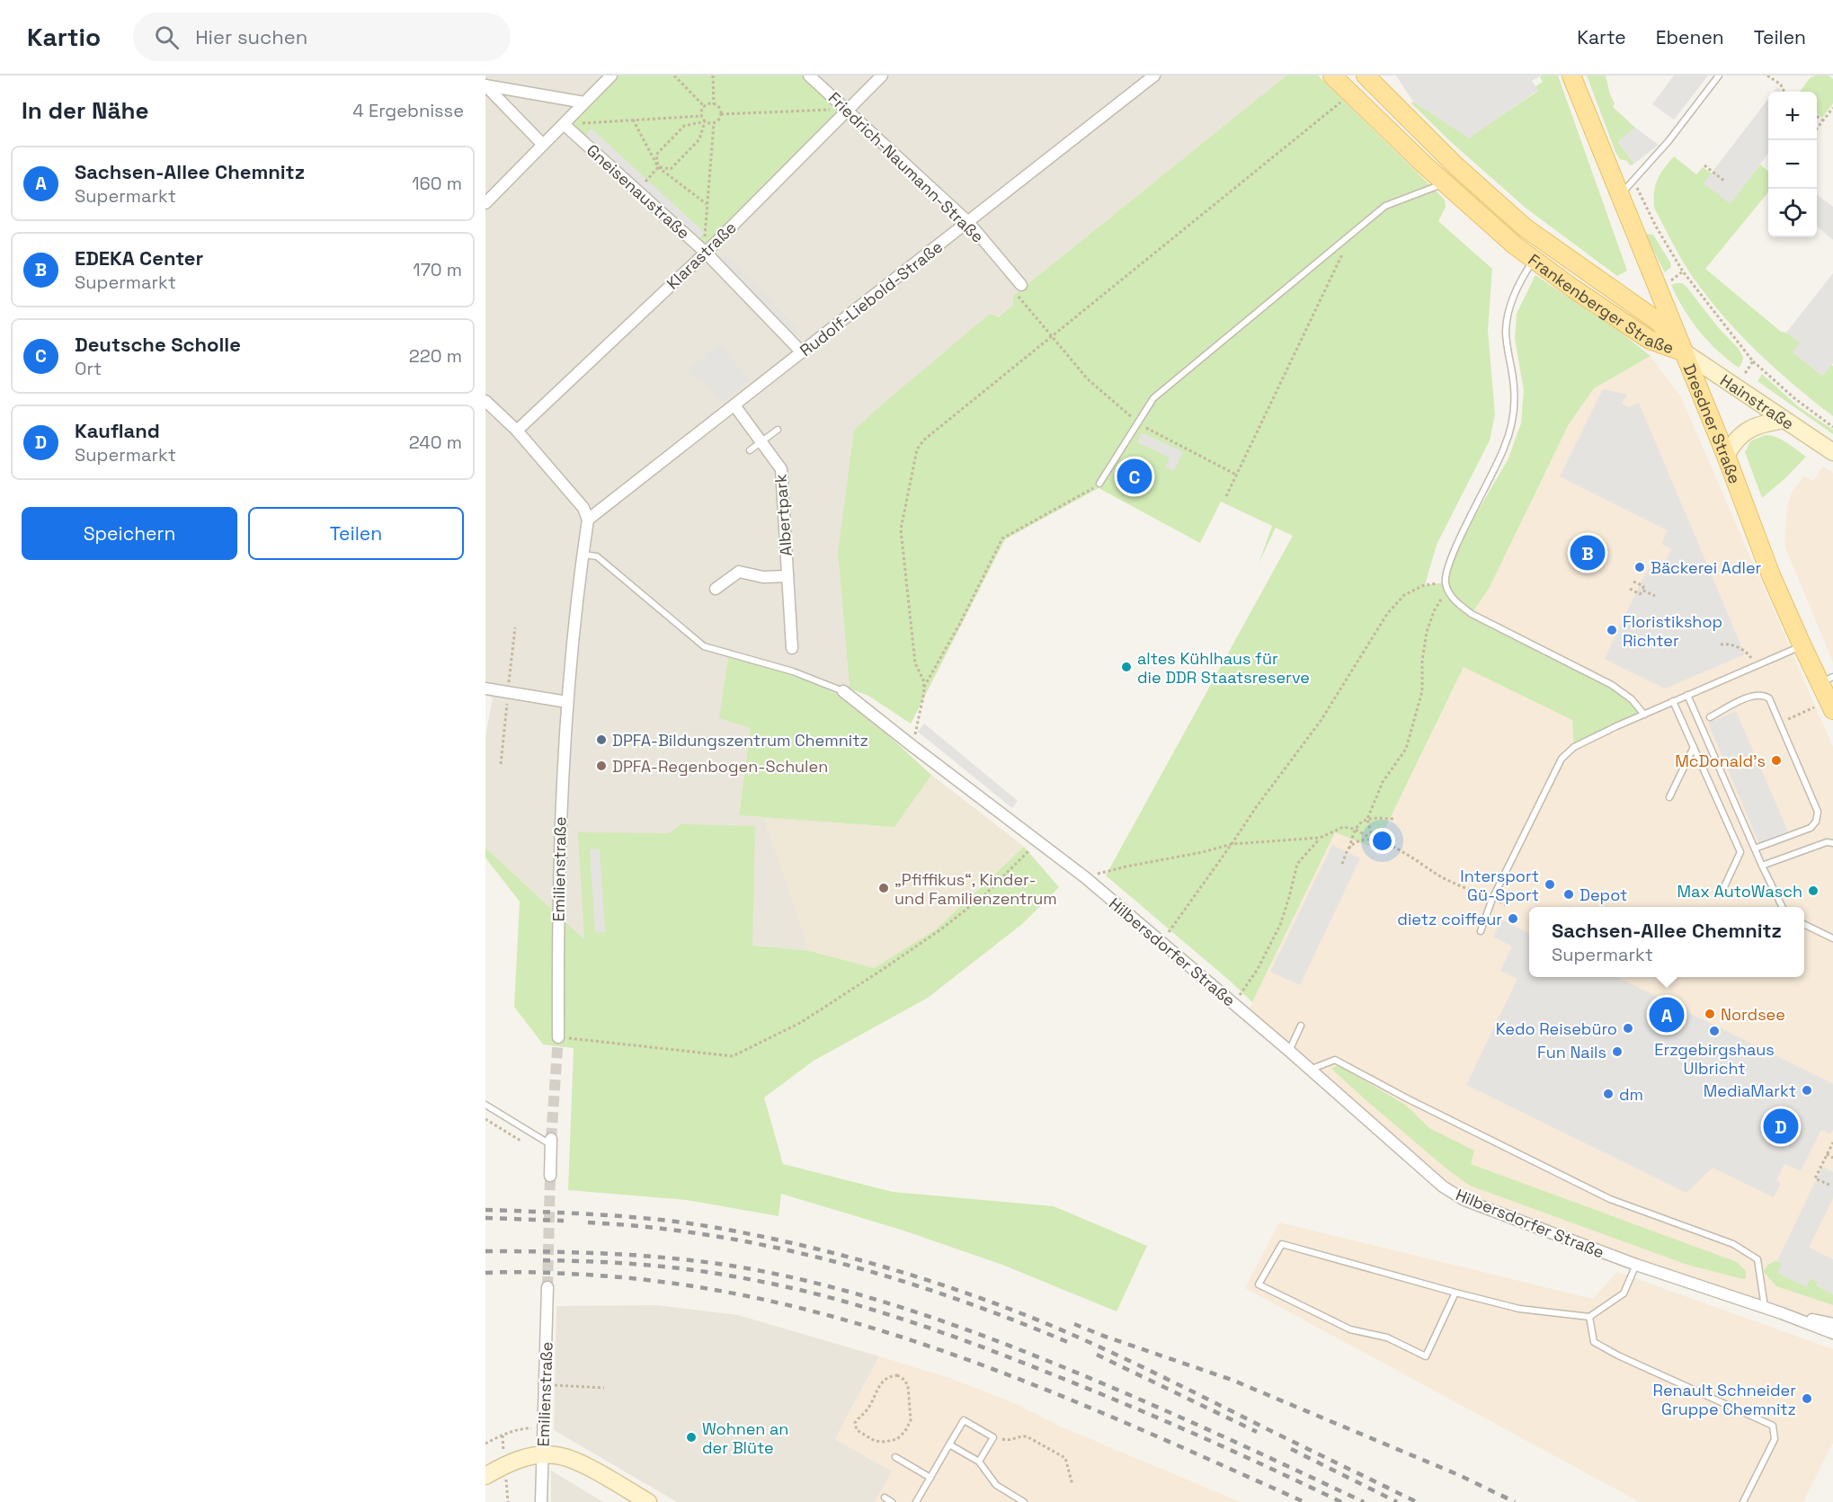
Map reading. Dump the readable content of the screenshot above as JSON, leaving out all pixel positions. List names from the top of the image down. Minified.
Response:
{"streets":{"main road":["Frankenberger Straße","Hainstraße","Dresdner Straße"],"street":["Friedrich-Naumann-Straße","Gneisenaustraße","Klarastraße","Rudolf-Liebold-Straße","Albertpark","Emilienstraße","Hilbersdorfer Straße"]},"crossings":[["Friedrich-Naumann-Straße","Klarastraße"],["Friedrich-Naumann-Straße","Rudolf-Liebold-Straße"],["Gneisenaustraße","Klarastraße"],["Gneisenaustraße","Rudolf-Liebold-Straße"],["Rudolf-Liebold-Straße","Albertpark"],["Rudolf-Liebold-Straße","Emilienstraße"],["Frankenberger Straße","Hainstraße"],["Frankenberger Straße","Dresdner Straße"],["Hainstraße","Dresdner Straße"],["Emilienstraße","Hilbersdorfer Straße"]],"places":["Bäckerei Adler","Floristikshop Richter","altes Kühlhaus für die DDR Staatsreserve","DPFA-Bildungszentrum Chemnitz","McDonald's","DPFA-Regenbogen-Schulen","Intersport Gü-Sport","„Pfiffikus“, Kinder- und Familienzentrum","Max AutoWasch","Depot","dietz coiffeur","Nordsee","Kedo Reisebüro","Erzgebirgshaus Ulbricht","Fun Nails","MediaMarkt","dm","Renault Schneider Gruppe Chemnitz","Wohnen an der Blüte"],"page":{"header":"Kartio","search":"Hier suchen","nav":["Karte","Ebenen","Teilen"],"heading":["In der Nähe","4 Ergebnisse"],"map_buttons":["+","−"],"list":[{"mark":"A","name":"Sachsen-Allee Chemnitz","note":"Supermarkt","value":"160 m"},{"mark":"B","name":"EDEKA Center","note":"Supermarkt","value":"170 m"},{"mark":"C","name":"Deutsche Scholle","note":"Ort","value":"220 m"},{"mark":"D","name":"Kaufland","note":"Supermarkt","value":"240 m"}],"pins":["C","B","A","D"],"buttons":["Speichern","Teilen"],"popup":["Sachsen-Allee Chemnitz","Supermarkt"]}}
